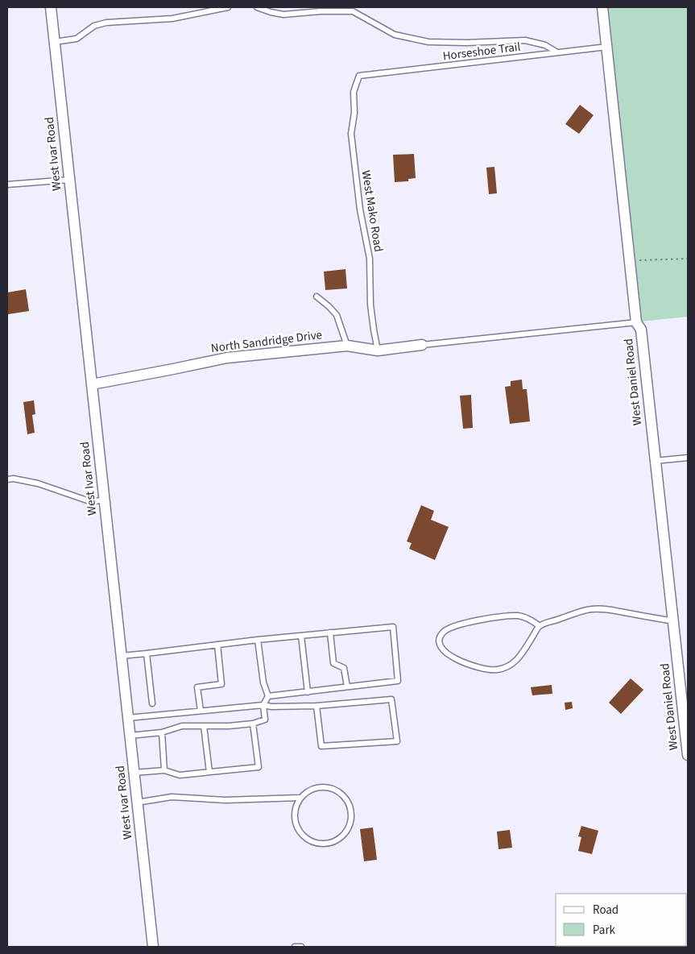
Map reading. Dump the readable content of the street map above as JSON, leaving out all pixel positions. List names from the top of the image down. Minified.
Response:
{"streets":{"street":["West Ivar Road","North Sandridge Drive","West Daniel Road"],"lane":["Horseshoe Trail","West Mako Road"]},"crossings":[["Horseshoe Trail","West Mako Road"],["Horseshoe Trail","West Daniel Road"],["West Ivar Road","North Sandridge Drive"],["West Mako Road","North Sandridge Drive"]],"legend":["Road","Park"]}
